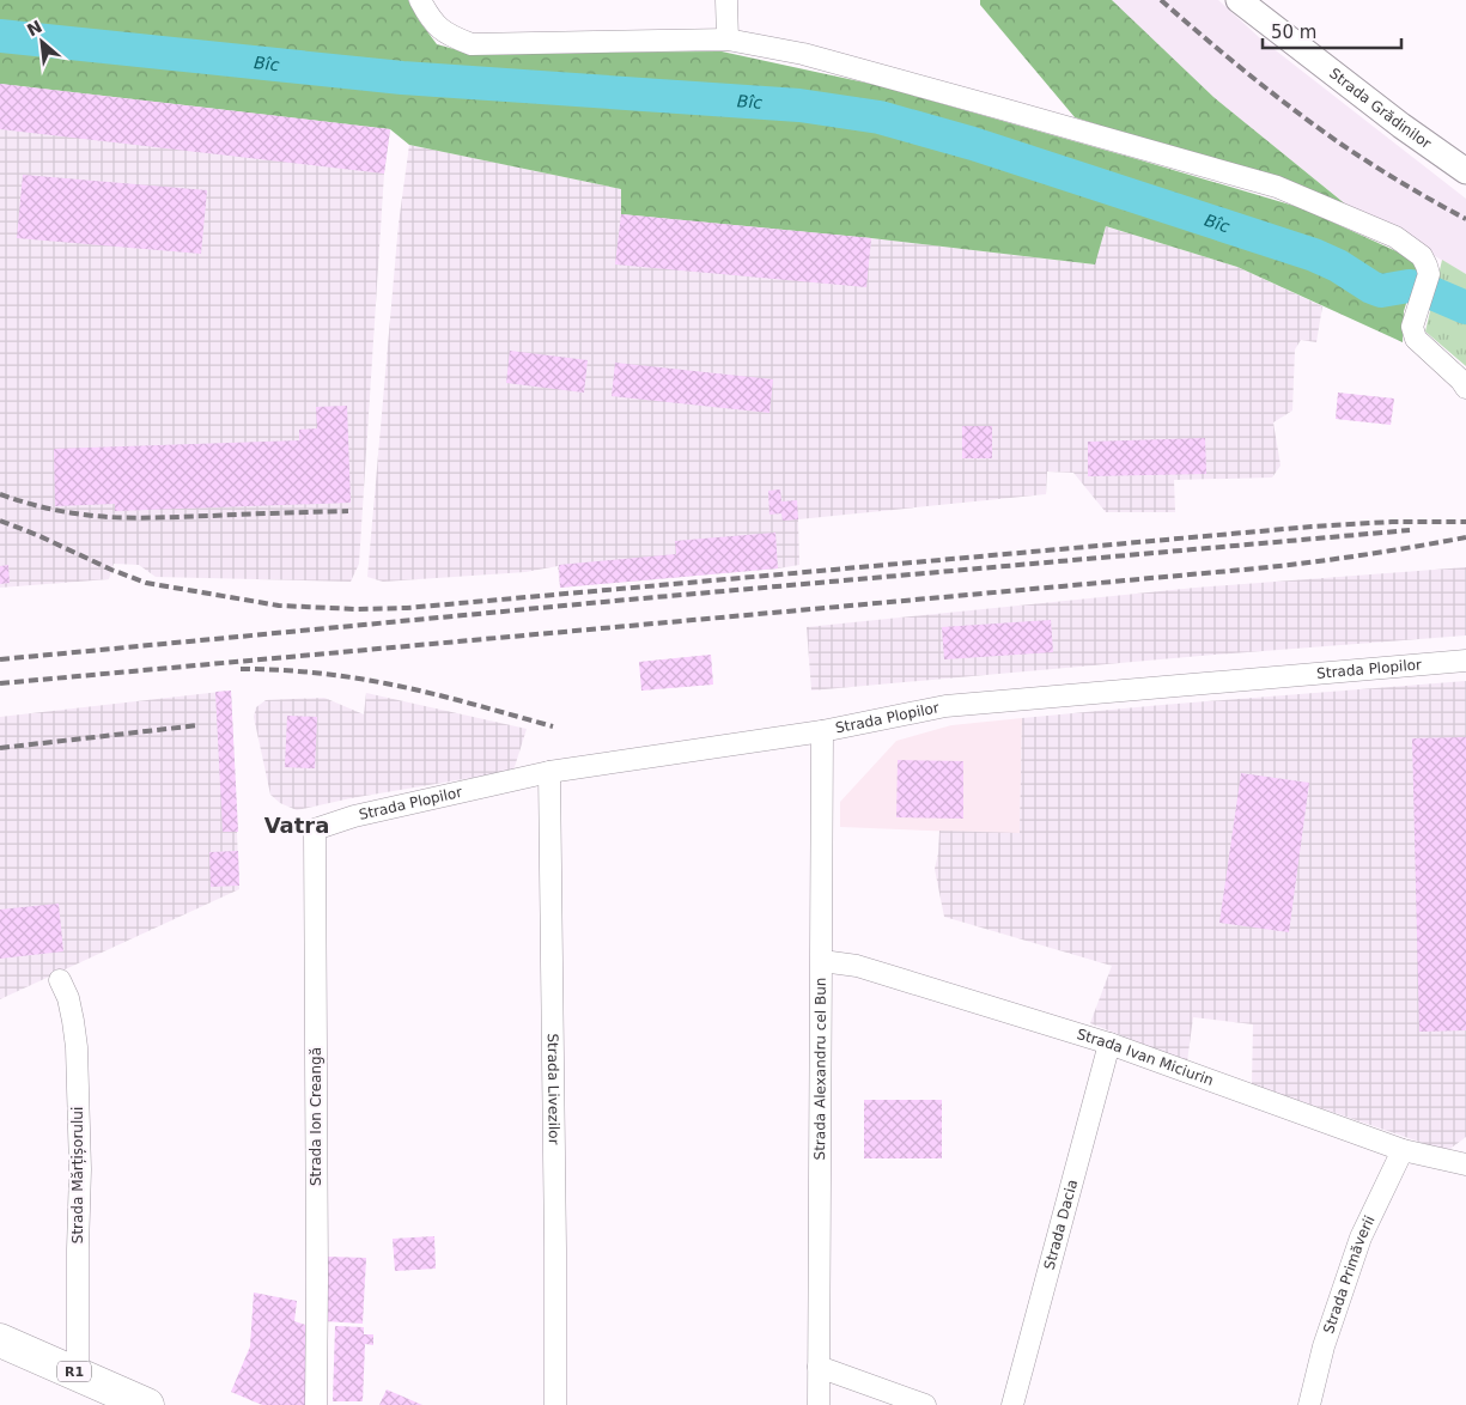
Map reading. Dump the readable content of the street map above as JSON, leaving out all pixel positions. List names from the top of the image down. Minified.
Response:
{"streets":{"highway":["R1"],"street":["Strada Grădinilor","Strada Plopilor","Strada Ivan Miciurin","Strada Alexandru cel Bun","Strada Livezilor","Strada Ion Creangă","Strada Mărțișorului","Strada Dacia","Strada Primăverii"]},"crossings":[["Strada Plopilor","Strada Alexandru cel Bun"],["Strada Plopilor","Strada Livezilor"],["Strada Plopilor","Strada Ion Creangă"],["Strada Ivan Miciurin","Strada Alexandru cel Bun"],["Strada Ivan Miciurin","Strada Dacia"],["Strada Ivan Miciurin","Strada Primăverii"],["Strada Mărțișorului","R1"]],"districts":["Vatra"],"water":["Bîc"],"scale_bar":"50 m","north":"top left"}
